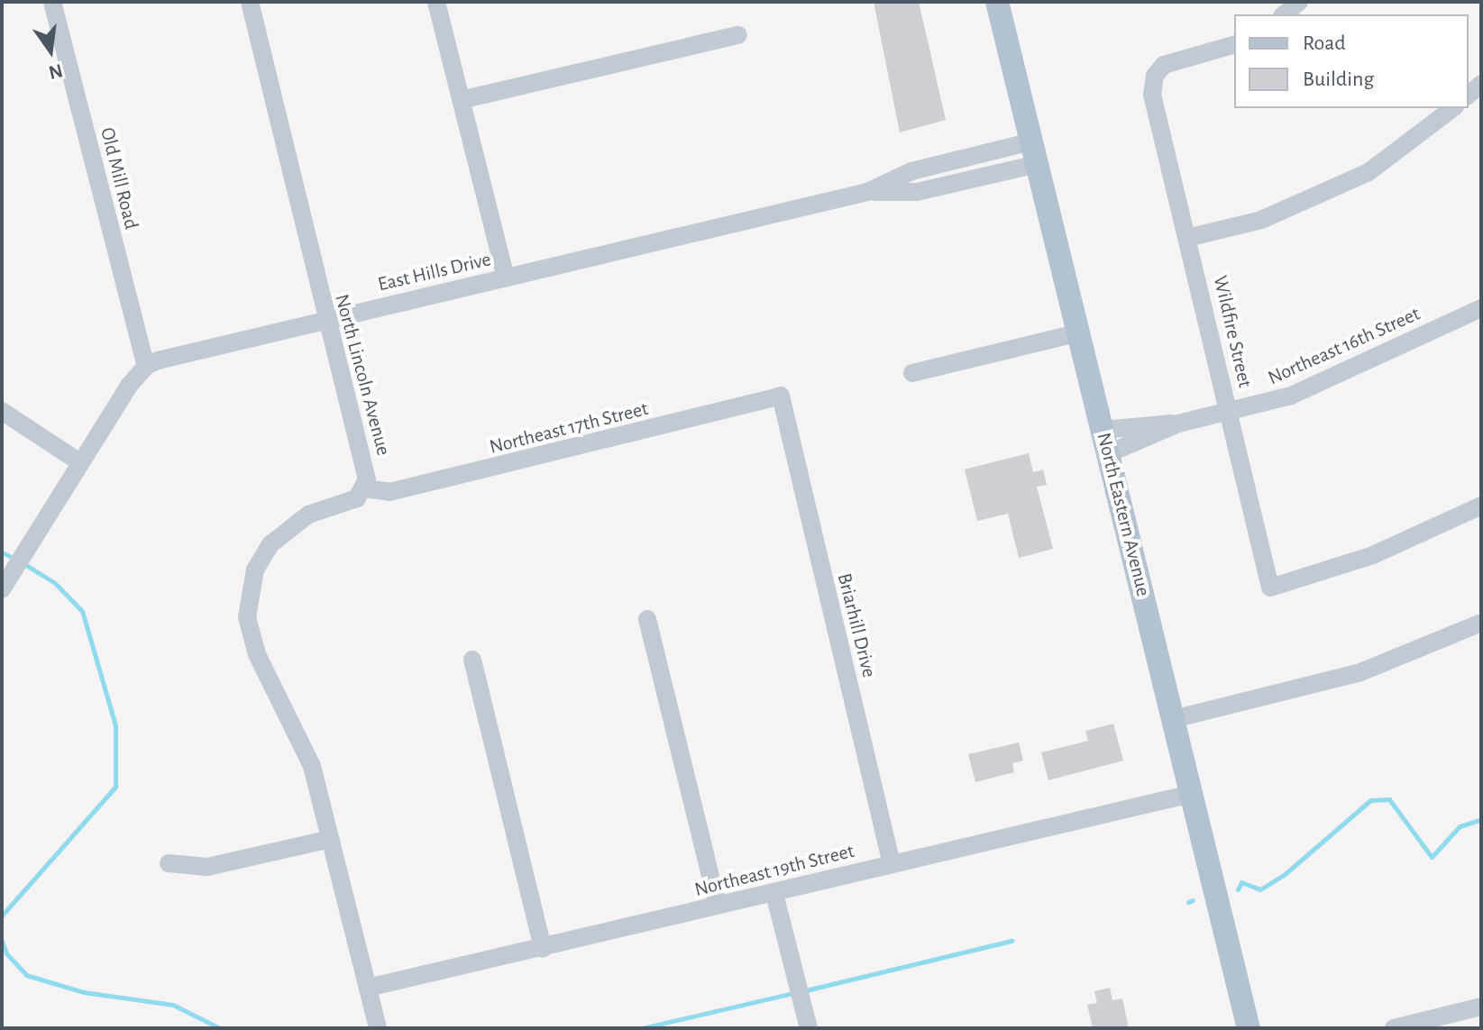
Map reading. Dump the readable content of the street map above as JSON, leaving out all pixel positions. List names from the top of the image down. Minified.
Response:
{"streets":{"main road":["North Eastern Avenue"],"street":["Old Mill Road","East Hills Drive","Wildfire Street","Northeast 16th Street","North Lincoln Avenue","Northeast 17th Street","Briarhill Drive","Northeast 19th Street"]},"crossings":[["Old Mill Road","East Hills Drive"],["East Hills Drive","North Lincoln Avenue"],["East Hills Drive","North Eastern Avenue"],["Wildfire Street","Northeast 16th Street"],["Northeast 16th Street","North Eastern Avenue"],["North Lincoln Avenue","Northeast 17th Street"],["Northeast 17th Street","Briarhill Drive"],["North Eastern Avenue","Northeast 19th Street"],["Briarhill Drive","Northeast 19th Street"]],"legend":["Road","Building"],"north":"bottom"}
